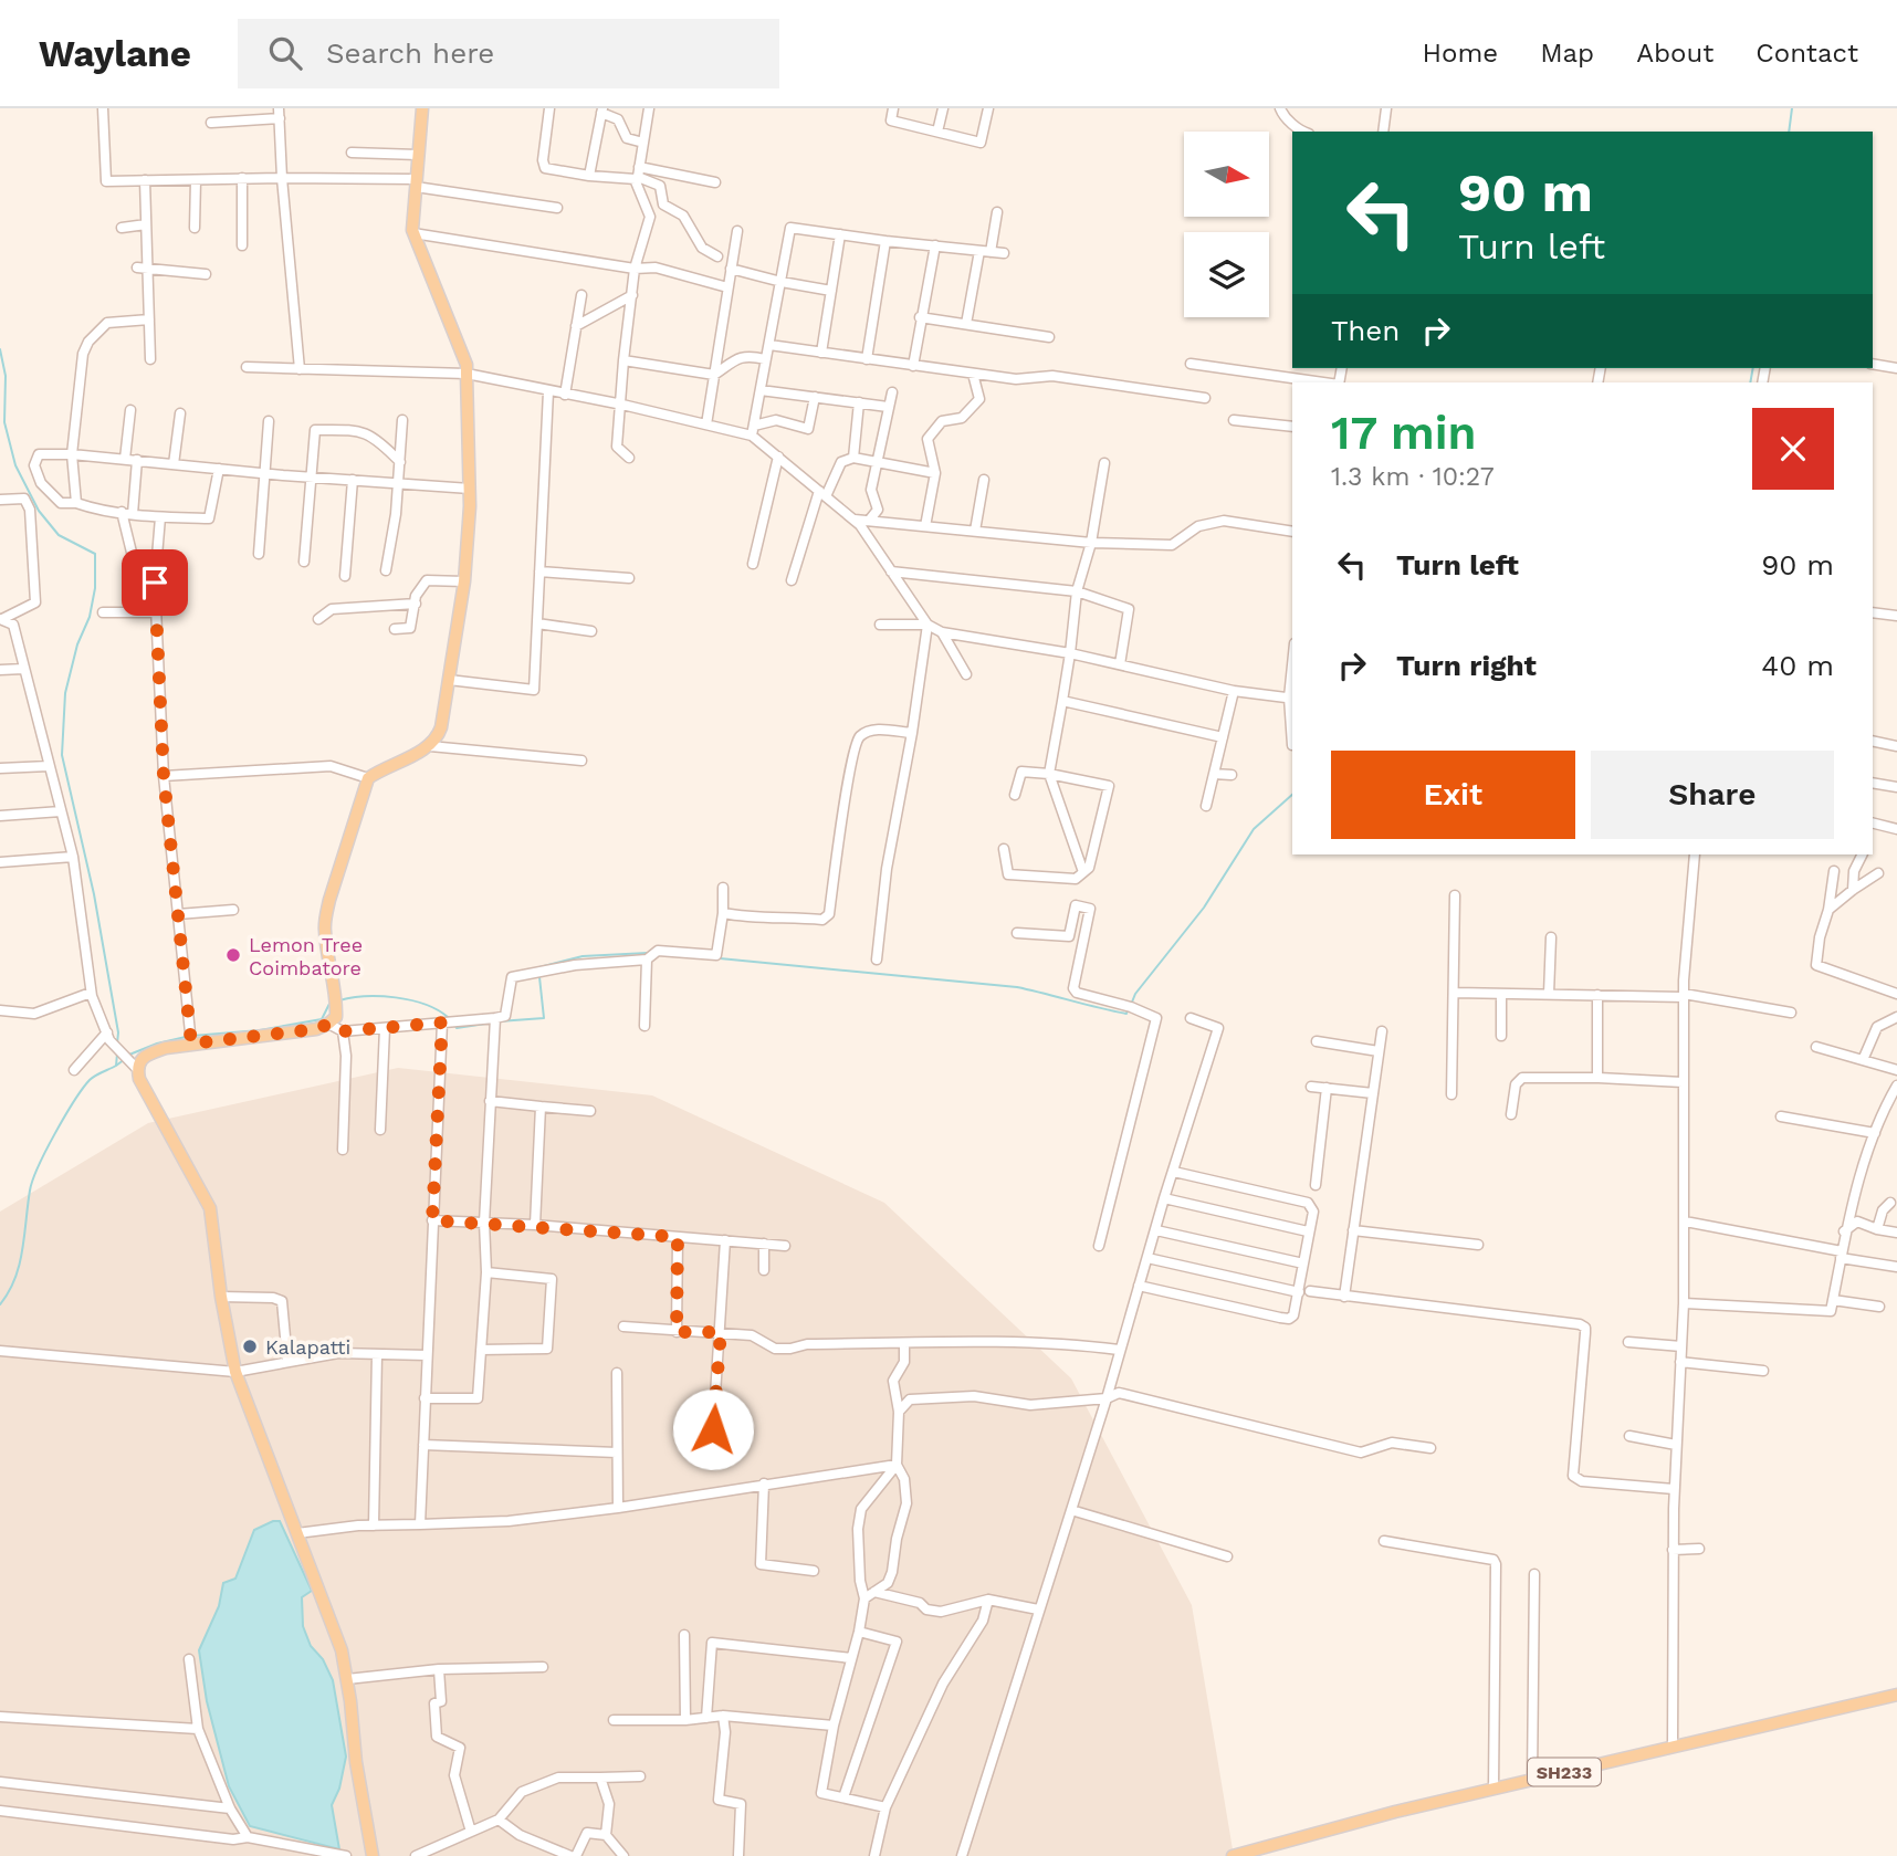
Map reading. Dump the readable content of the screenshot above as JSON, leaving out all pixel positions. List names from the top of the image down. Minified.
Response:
{"streets":{"main road":["SH233"]},"places":["Lemon Tree Coimbatore","Kalapatti"],"north":"right","page":{"header":"Waylane","search":"Search here","nav":["Home","Map","About","Contact"],"turn":["90 m","Turn left"],"then":"Then","heading":["17 min","1.3 km · 10:27"],"list":[{"name":"Turn left","value":"90 m"},{"name":"Turn right","value":"40 m"}],"buttons":["Exit","Share"]}}
